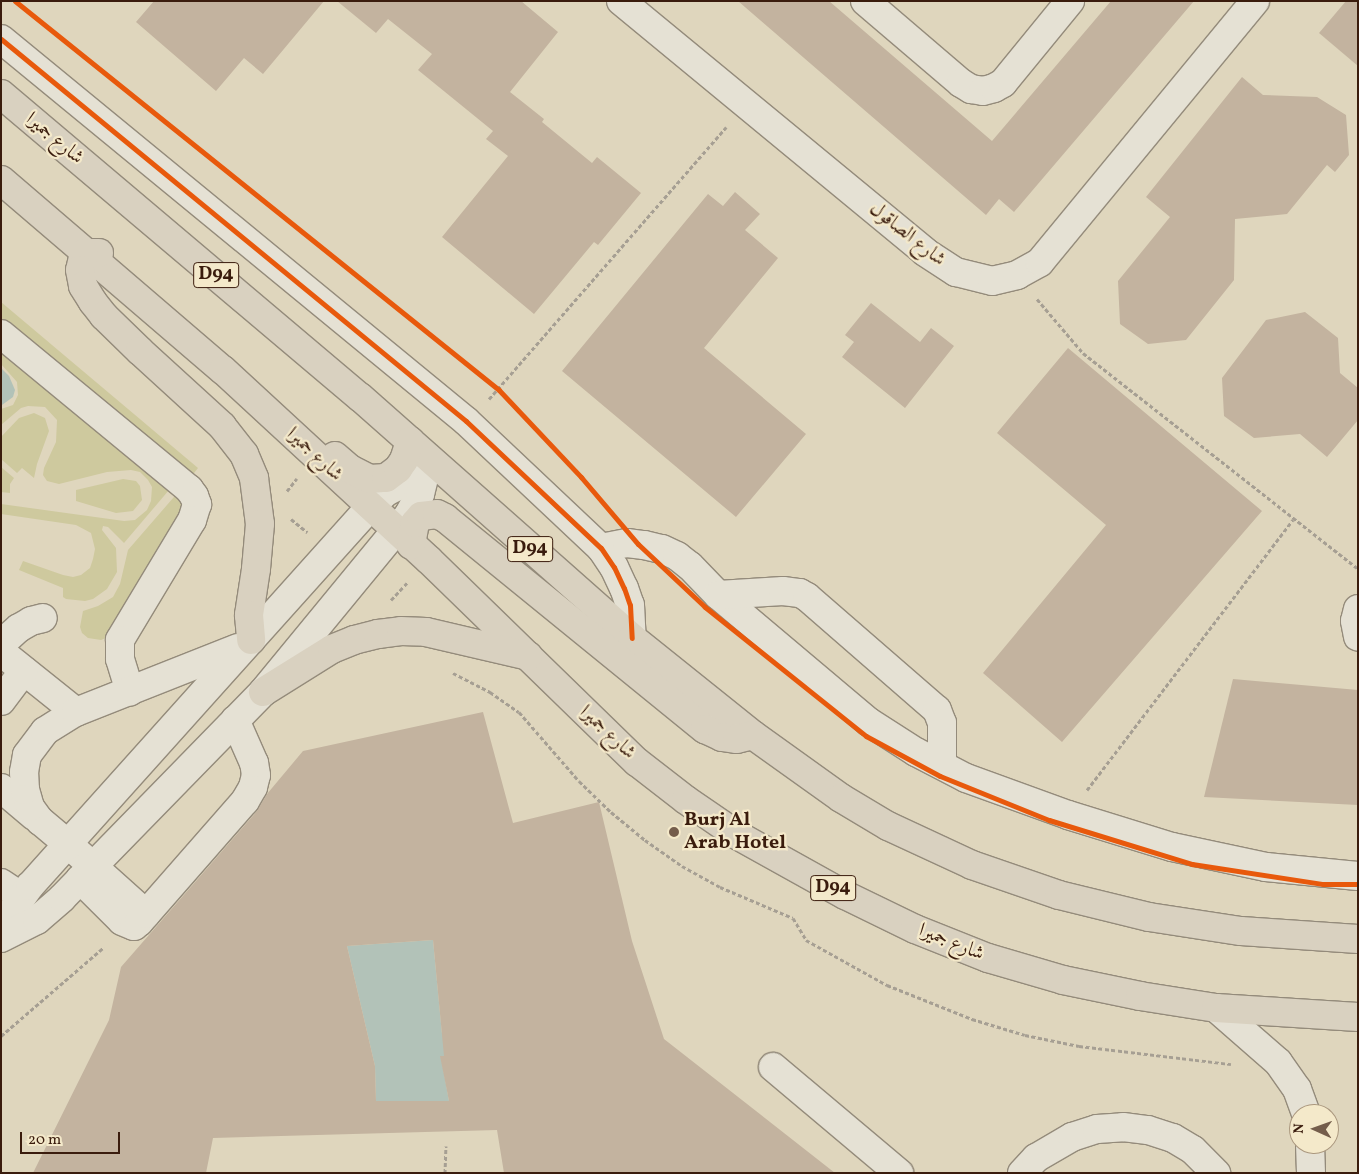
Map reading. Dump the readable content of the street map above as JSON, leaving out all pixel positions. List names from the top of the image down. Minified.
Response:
{"streets":{"main road":["شارع جميرا","D94"],"street":["شارع الصاقول"]},"places":["Burj Al Arab Hotel"],"scale_bar":"20 m","north":"left"}
